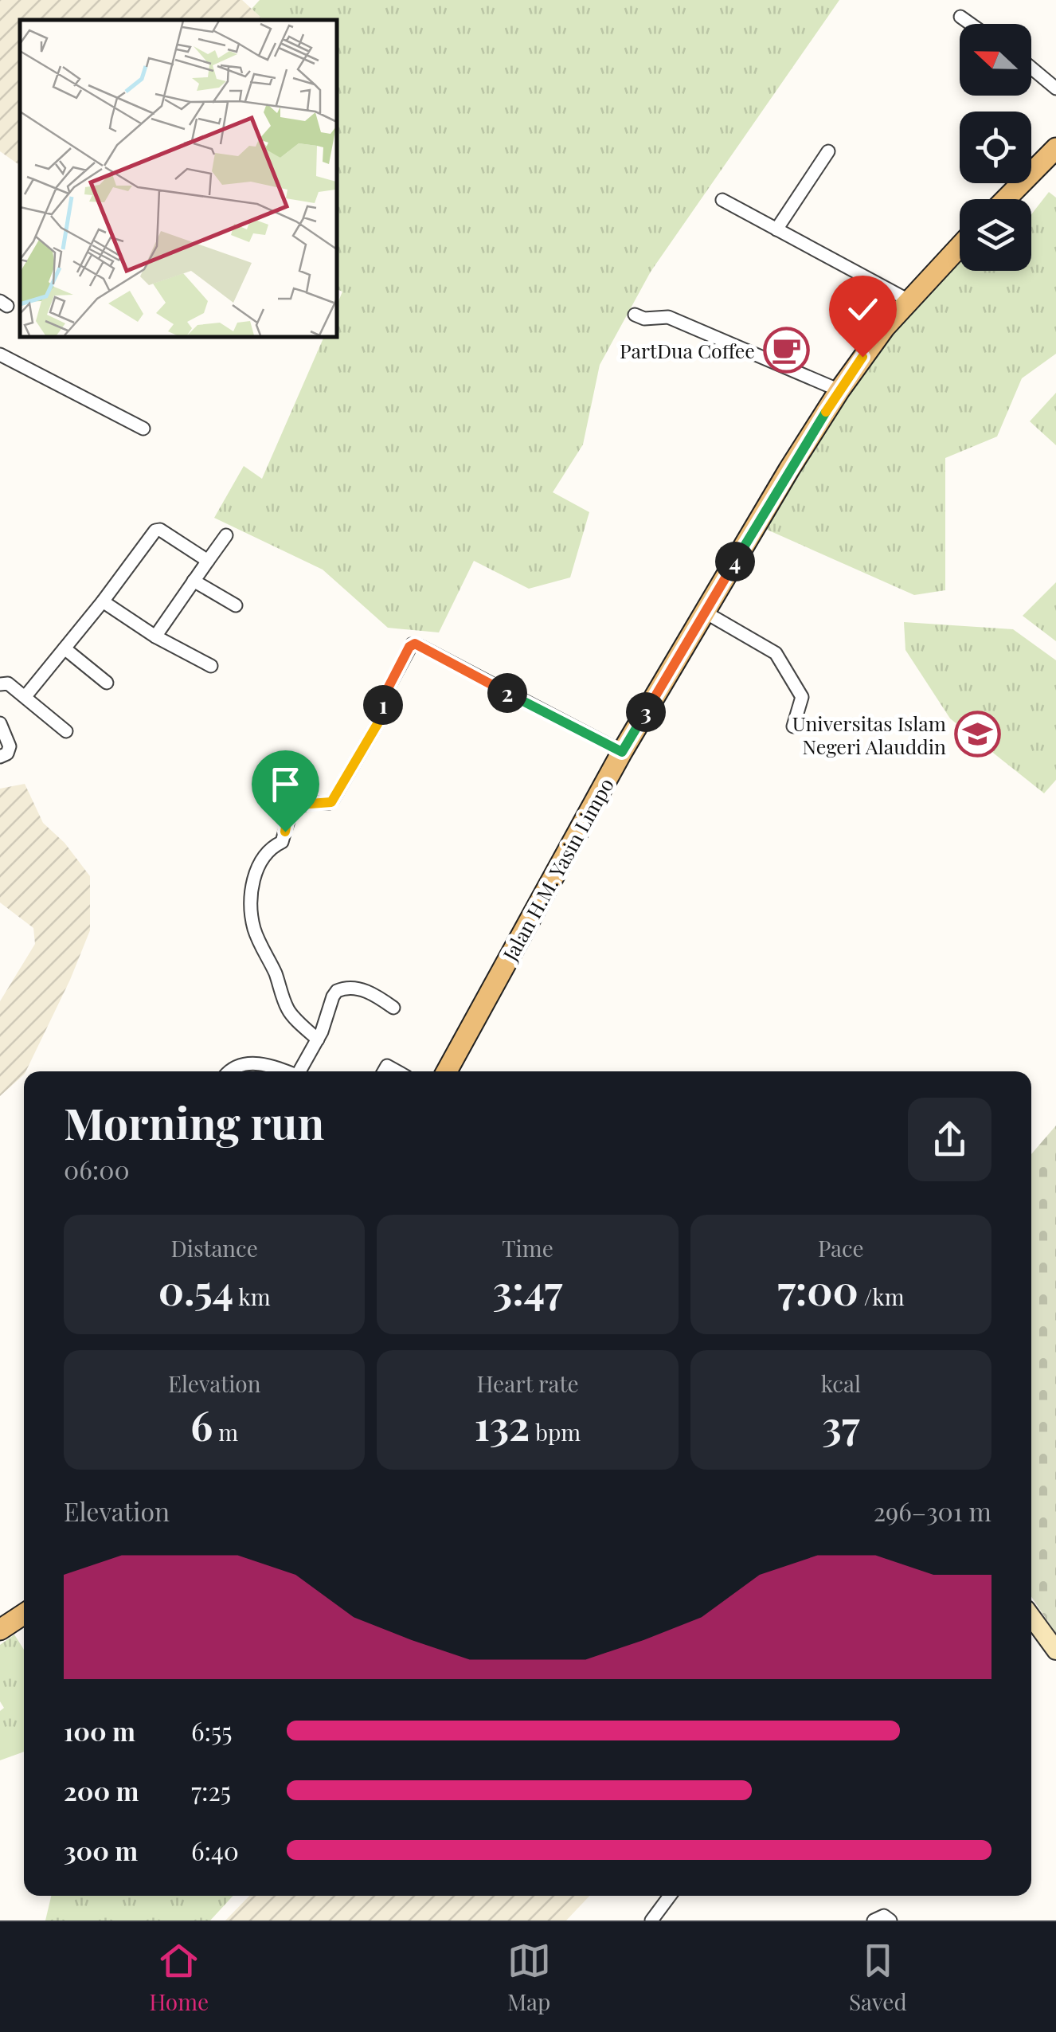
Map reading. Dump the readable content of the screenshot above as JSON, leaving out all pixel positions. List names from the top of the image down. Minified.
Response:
{"streets":{"main road":["Jalan H.M. Yasin Limpo"]},"places":{"cafe":["PartDua Coffee"],"school or university":["Universitas Islam Negeri Alauddin"]},"north":"left","page":{"pins":["4","2","1","3"],"heading":["Morning run","06:00"],"stats":[["Distance","0.54 km"],["Time","3:47"],["Pace","7:00 /km"],["Elevation","6 m"],["Heart rate","132 bpm"],["kcal","37"]],"chart":["Elevation","296–301 m"],"list":[{"name":"100 m","note":"6:55"},{"name":"200 m","note":"7:25"},{"name":"300 m","note":"6:40"}],"tabs":["Home","Map","Saved"]}}
